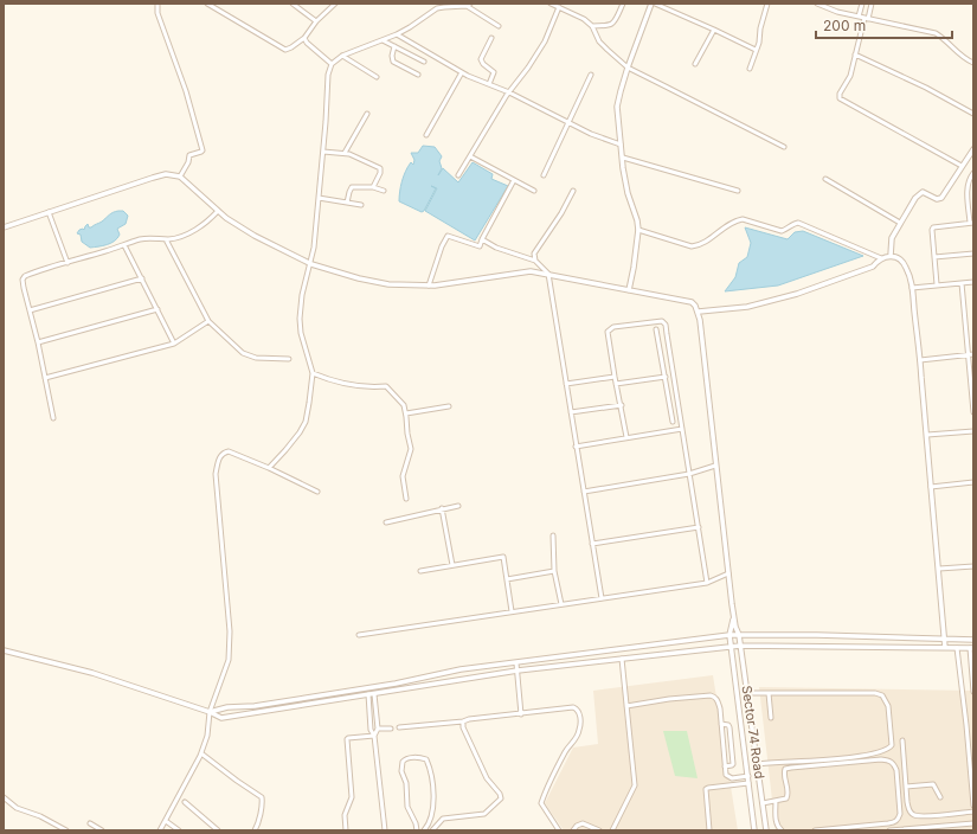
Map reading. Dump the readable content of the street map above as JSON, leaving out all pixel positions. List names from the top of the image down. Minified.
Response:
{"streets":{"street":["Sector 74 Road"]},"scale_bar":"200 m"}
